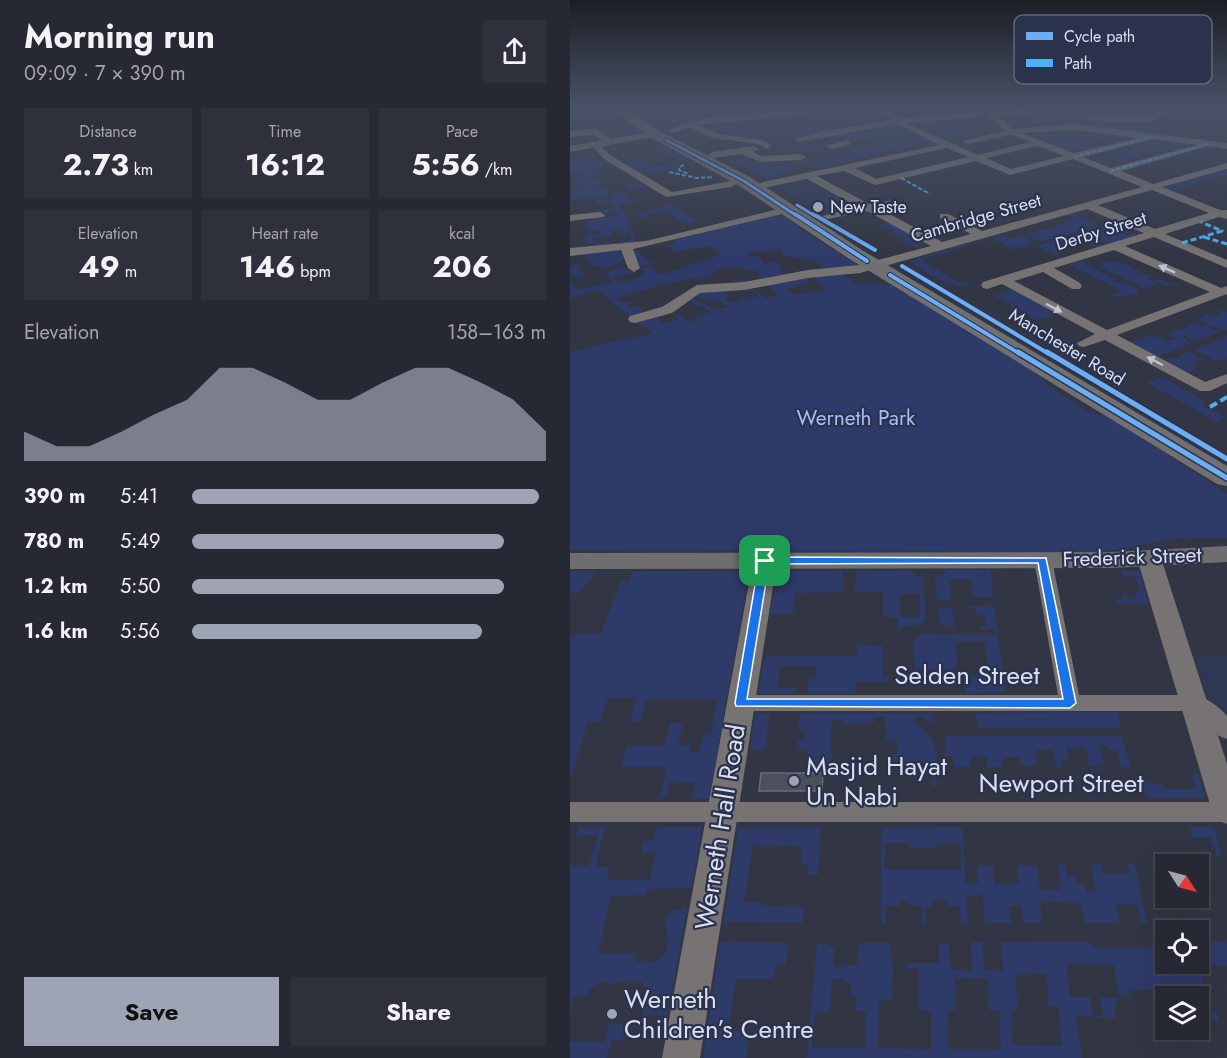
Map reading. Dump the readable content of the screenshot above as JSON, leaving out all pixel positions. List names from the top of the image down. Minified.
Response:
{"streets":{"highway":["Manchester Road"],"main road":["Frederick Street"],"street":["Cambridge Street","Derby Street","Selden Street","Newport Street","Werneth Hall Road"]},"crossings":[["Cambridge Street","Manchester Road"],["Frederick Street","Werneth Hall Road"],["Selden Street","Werneth Hall Road"],["Newport Street","Werneth Hall Road"]],"parks":["Werneth Park"],"places":["New Taste","Masjid Hayat Un Nabi","Werneth Children’s Centre"],"legend":["Cycle path","Path"],"north":"bottom right","page":{"heading":["Morning run","09:09 · 7 × 390 m"],"stats":[["Distance","2.73 km"],["Time","16:12"],["Pace","5:56 /km"],["Elevation","49 m"],["Heart rate","146 bpm"],["kcal","206"]],"chart":["Elevation","158–163 m"],"list":[{"name":"390 m","note":"5:41"},{"name":"780 m","note":"5:49"},{"name":"1.2 km","note":"5:50"},{"name":"1.6 km","note":"5:56"}],"buttons":["Save","Share"]}}
